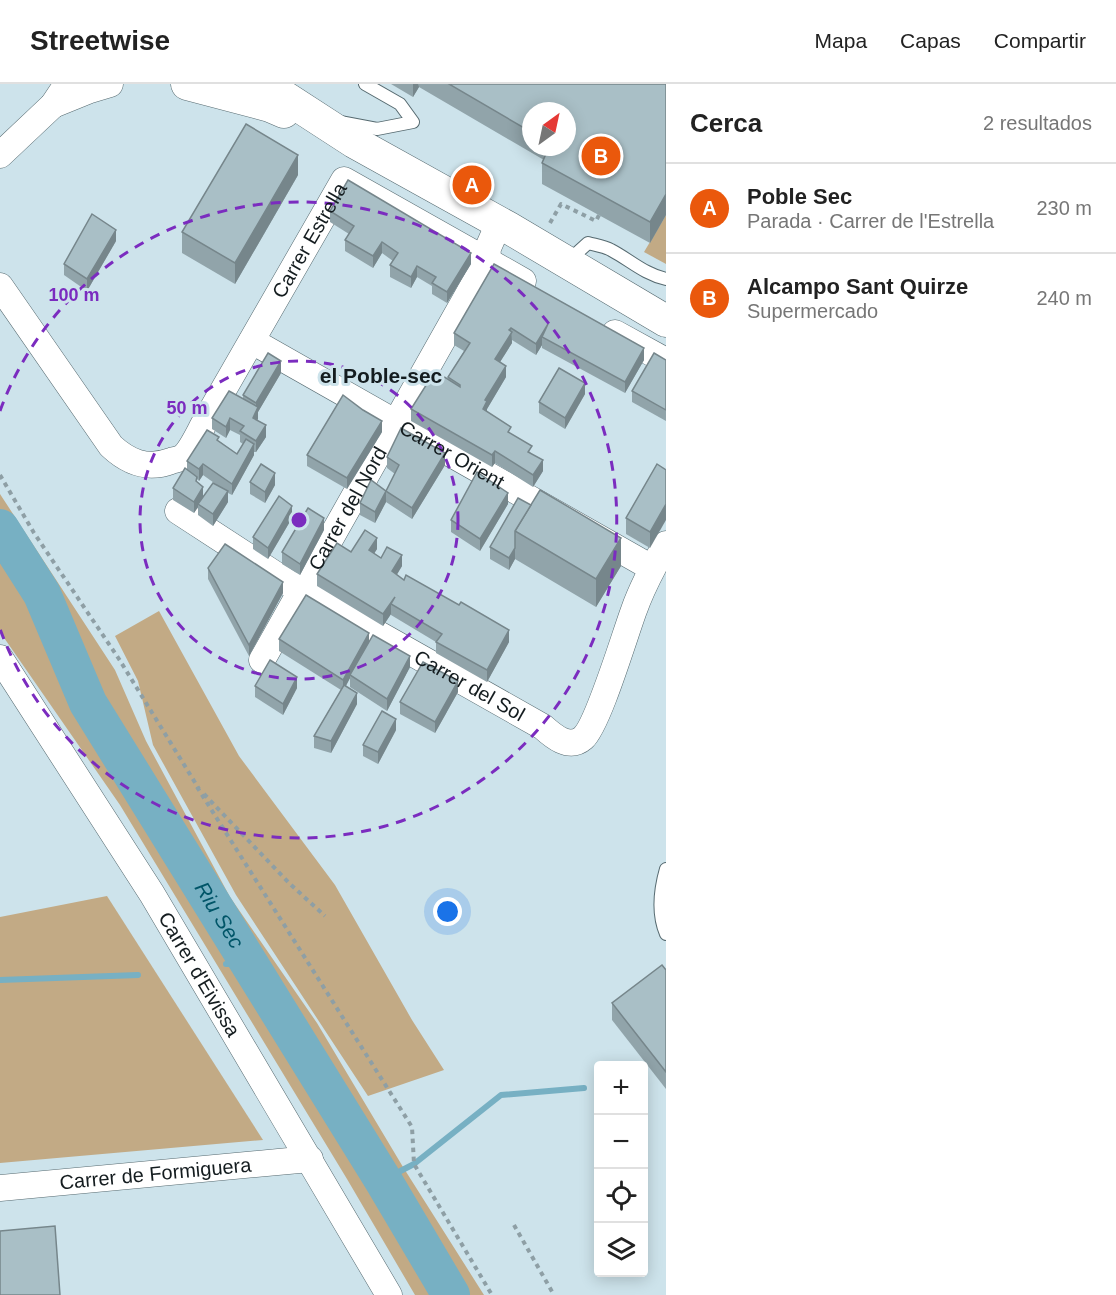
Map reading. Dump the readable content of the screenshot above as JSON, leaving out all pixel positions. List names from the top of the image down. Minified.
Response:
{"streets":{"street":["Carrer Estrella","Carrer Orient","Carrer del Nord","Carrer del Sol","Carrer d'Eivissa","Carrer de Formiguera"]},"crossings":[["Carrer Estrella","Carrer Orient"],["Carrer Estrella","Carrer del Nord"],["Carrer Orient","Carrer del Nord"],["Carrer Orient","Carrer del Sol"],["Carrer del Nord","Carrer del Sol"],["Carrer d'Eivissa","Carrer de Formiguera"]],"districts":["el Poble-sec"],"water":["Riu Sec"],"north":"top right","page":{"header":"Streetwise","nav":["Mapa","Capas","Compartir"],"heading":["Cerca","2 resultados"],"pins":["B","A"],"list":[{"mark":"A","name":"Poble Sec","note":"Parada · Carrer de l'Estrella","value":"230 m"},{"mark":"B","name":"Alcampo Sant Quirze","note":"Supermercado","value":"240 m"}],"map_buttons":["+","−"]},"rings":["100 m","50 m"]}
